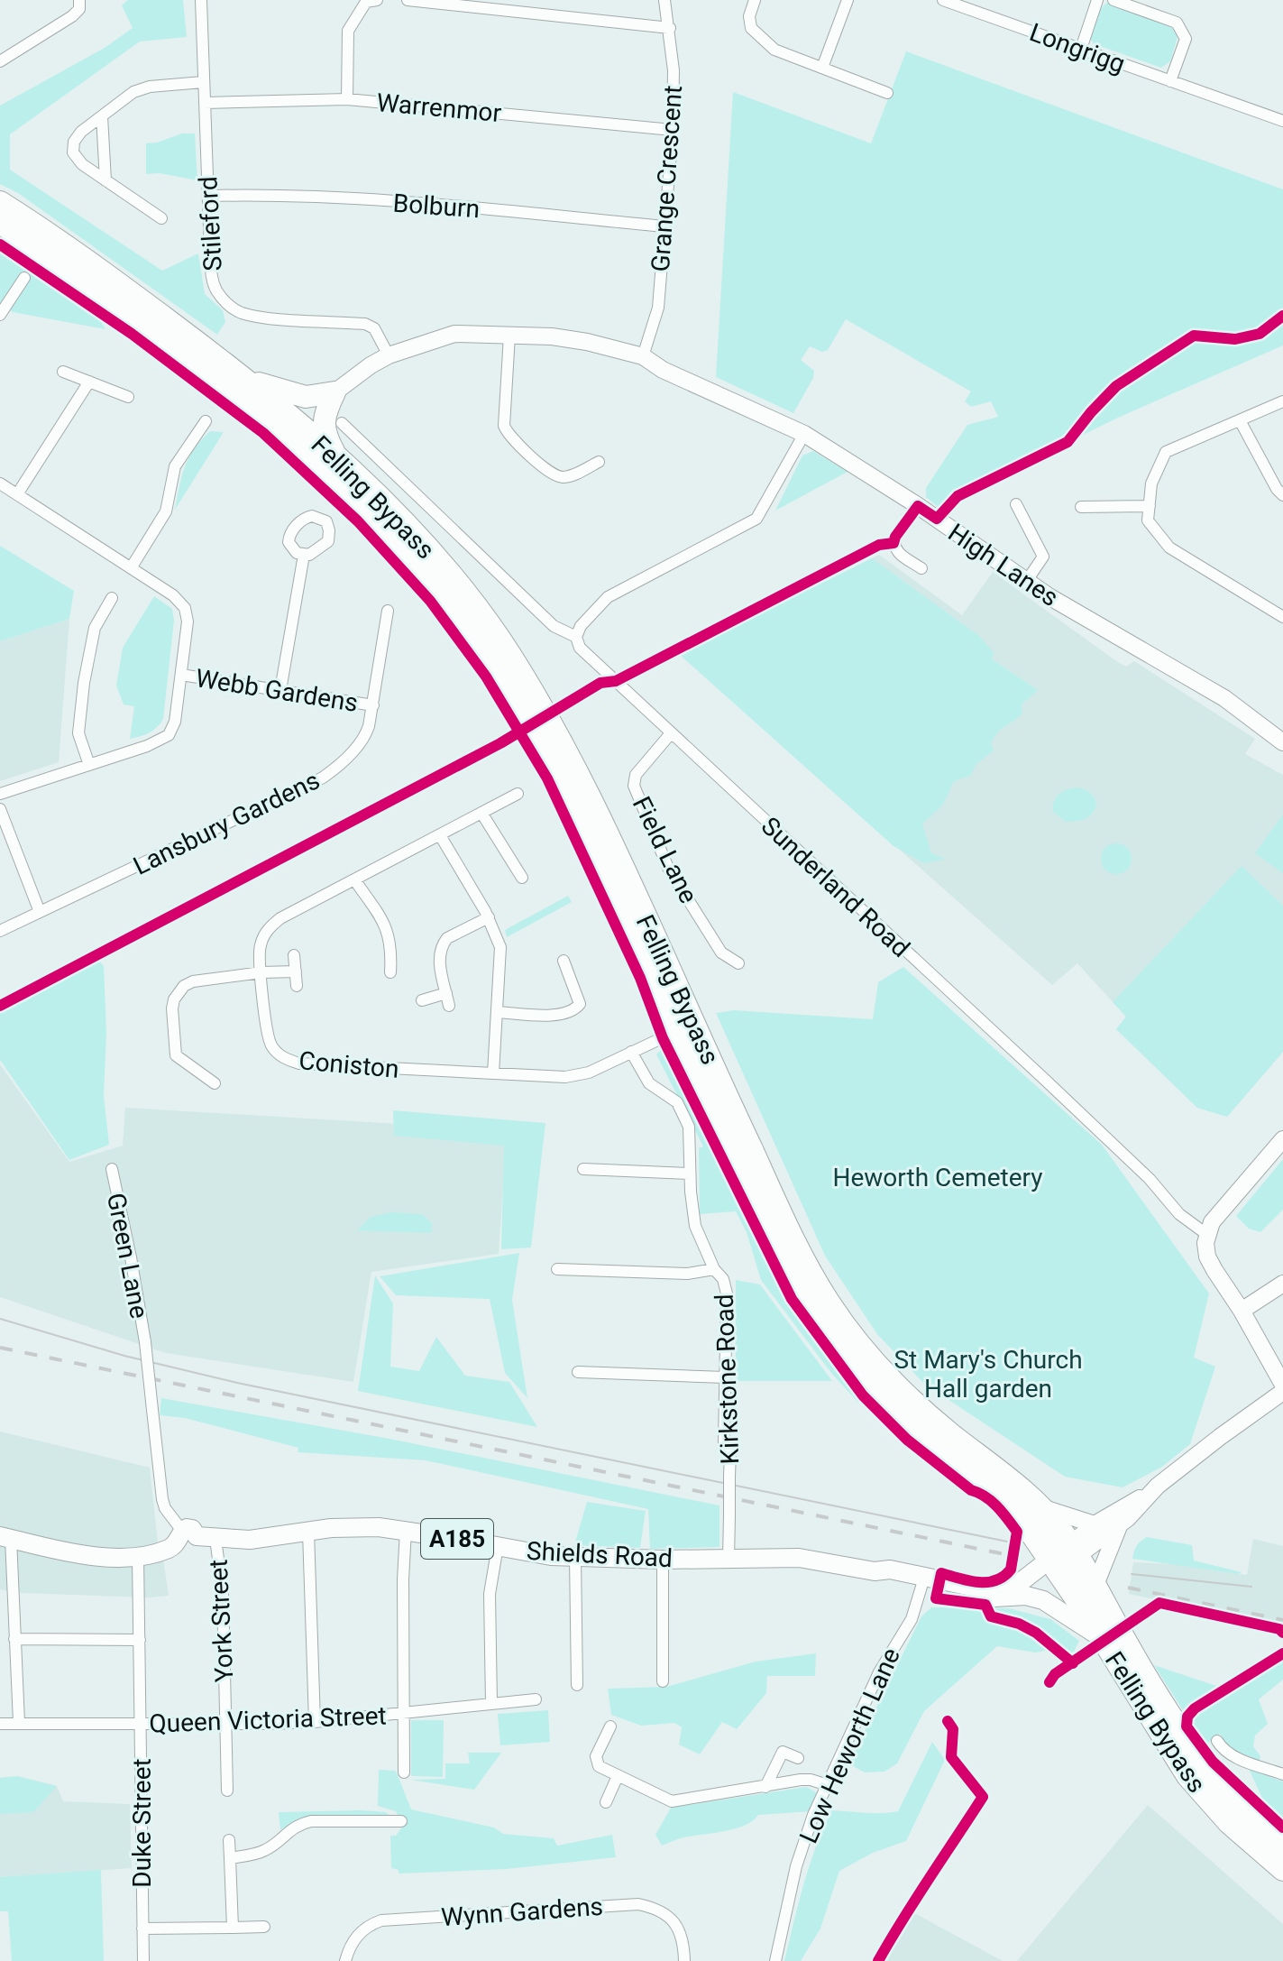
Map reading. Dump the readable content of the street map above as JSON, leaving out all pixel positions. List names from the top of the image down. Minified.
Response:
{"streets":{"highway":["Felling Bypass"],"main road":["A185","Shields Road"],"street":["Longrigg","Warrenmor","Grange Crescent","Bolburn","Stileford","High Lanes","Webb Gardens","Lansbury Gardens","Field Lane","Sunderland Road","Coniston","Green Lane","Kirkstone Road","York Street","Queen Victoria Street","Low Heworth Lane","Duke Street","Wynn Gardens"]},"crossings":[["Warrenmor","Grange Crescent"],["Warrenmor","Stileford"],["Grange Crescent","Bolburn"],["Grange Crescent","High Lanes"],["Bolburn","Stileford"],["Stileford","High Lanes"],["Felling Bypass","Coniston"],["Felling Bypass","A185"],["Webb Gardens","Lansbury Gardens"],["Field Lane","Sunderland Road"],["Coniston","Kirkstone Road"],["Green Lane","Shields Road"],["Kirkstone Road","Shields Road"],["A185","Shields Road"],["A185","Low Heworth Lane"],["Shields Road","York Street"],["Shields Road","Low Heworth Lane"],["York Street","Queen Victoria Street"],["Queen Victoria Street","Duke Street"]],"parks":["Heworth Cemetery","St Mary's Church Hall garden"]}
